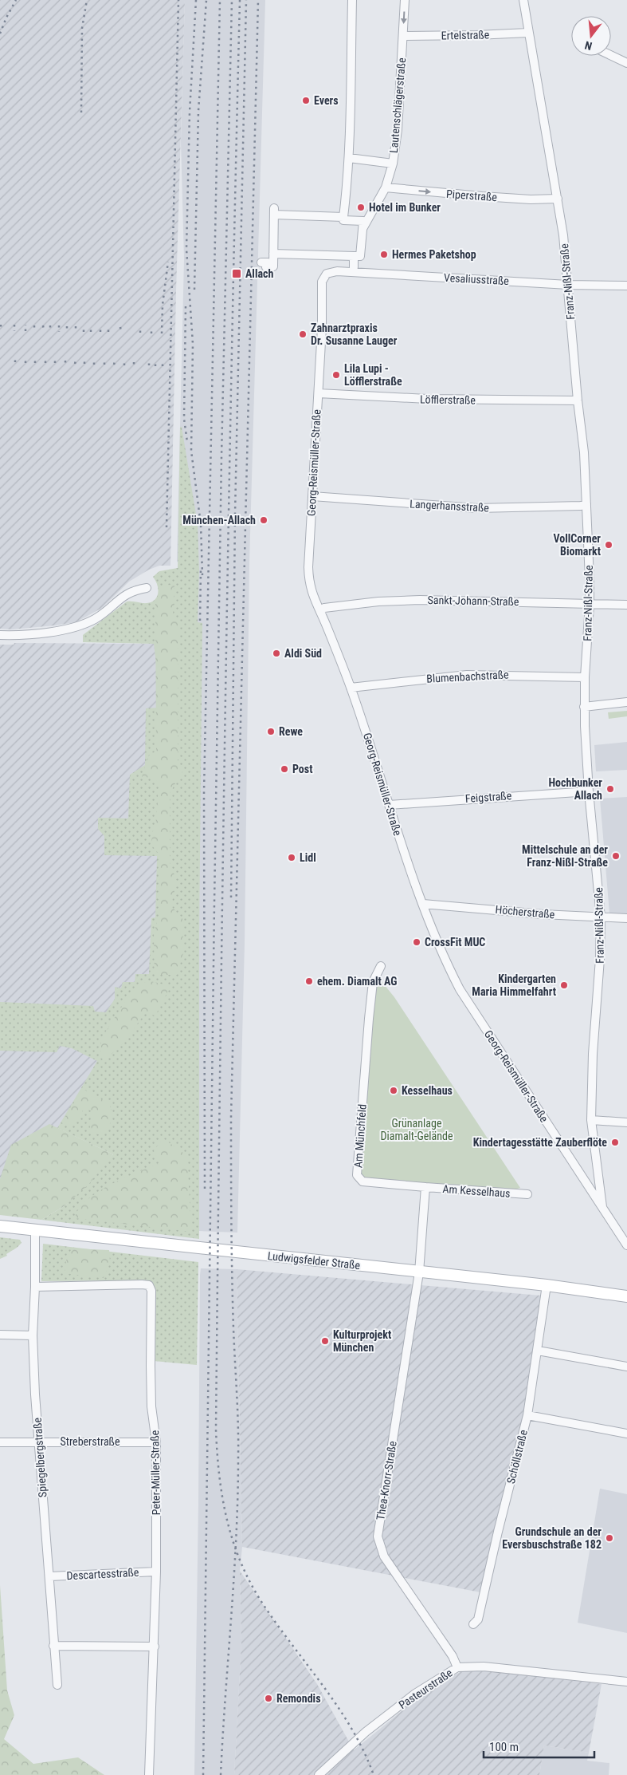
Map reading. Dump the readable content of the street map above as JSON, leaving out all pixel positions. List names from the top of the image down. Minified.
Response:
{"streets":{"street":["Ertelstraße","Lautenschlägerstraße","Piperstraße","Vesaliusstraße","Franz-Nißl-Straße","Löfflerstraße","Georg-Reismüller-Straße","Langerhansstraße","Sankt-Johann-Straße","Blumenbachstraße","Feigstraße","Höcherstraße","Am Münchfeld","Am Kesselhaus","Ludwigsfelder Straße","Streberstraße","Schöllstraße","Spiegelbergstraße","Peter-Müller-Straße","Thea-Knorr-Straße","Descartesstraße","Pasteurstraße"]},"crossings":[["Ertelstraße","Lautenschlägerstraße"],["Ertelstraße","Franz-Nißl-Straße"],["Lautenschlägerstraße","Piperstraße"],["Piperstraße","Franz-Nißl-Straße"],["Vesaliusstraße","Franz-Nißl-Straße"],["Vesaliusstraße","Georg-Reismüller-Straße"],["Franz-Nißl-Straße","Löfflerstraße"],["Franz-Nißl-Straße","Georg-Reismüller-Straße"],["Franz-Nißl-Straße","Langerhansstraße"],["Franz-Nißl-Straße","Sankt-Johann-Straße"],["Franz-Nißl-Straße","Blumenbachstraße"],["Franz-Nißl-Straße","Feigstraße"],["Franz-Nißl-Straße","Höcherstraße"],["Löfflerstraße","Georg-Reismüller-Straße"],["Georg-Reismüller-Straße","Langerhansstraße"],["Georg-Reismüller-Straße","Sankt-Johann-Straße"],["Georg-Reismüller-Straße","Blumenbachstraße"],["Georg-Reismüller-Straße","Feigstraße"],["Georg-Reismüller-Straße","Höcherstraße"],["Am Münchfeld","Am Kesselhaus"],["Ludwigsfelder Straße","Schöllstraße"],["Ludwigsfelder Straße","Spiegelbergstraße"],["Ludwigsfelder Straße","Thea-Knorr-Straße"],["Streberstraße","Spiegelbergstraße"],["Streberstraße","Peter-Müller-Straße"],["Spiegelbergstraße","Peter-Müller-Straße"],["Spiegelbergstraße","Descartesstraße"],["Peter-Müller-Straße","Descartesstraße"],["Thea-Knorr-Straße","Pasteurstraße"]],"one_way":["Piperstraße"],"parks":["Grünanlage Diamalt-Gelände"],"places":{"other":["Evers","Hotel im Bunker","Hermes Paketshop","Zahnarztpraxis Dr. Susanne Lauger","Lila Lupi - Löfflerstraße","München-Allach","VollCorner Biomarkt","Aldi Süd","Rewe","Post","Hochbunker Allach","Mittelschule an der Franz-Nißl-Straße","Lidl","CrossFit MUC","ehem. Diamalt AG","Kindergarten Maria Himmelfahrt","Kesselhaus","Kindertagesstätte Zauberflöte","Kulturprojekt München","Grundschule an der Eversbuschstraße 182","Remondis"],"transit":["Allach"]},"scale_bar":"100 m","north":"bottom"}
